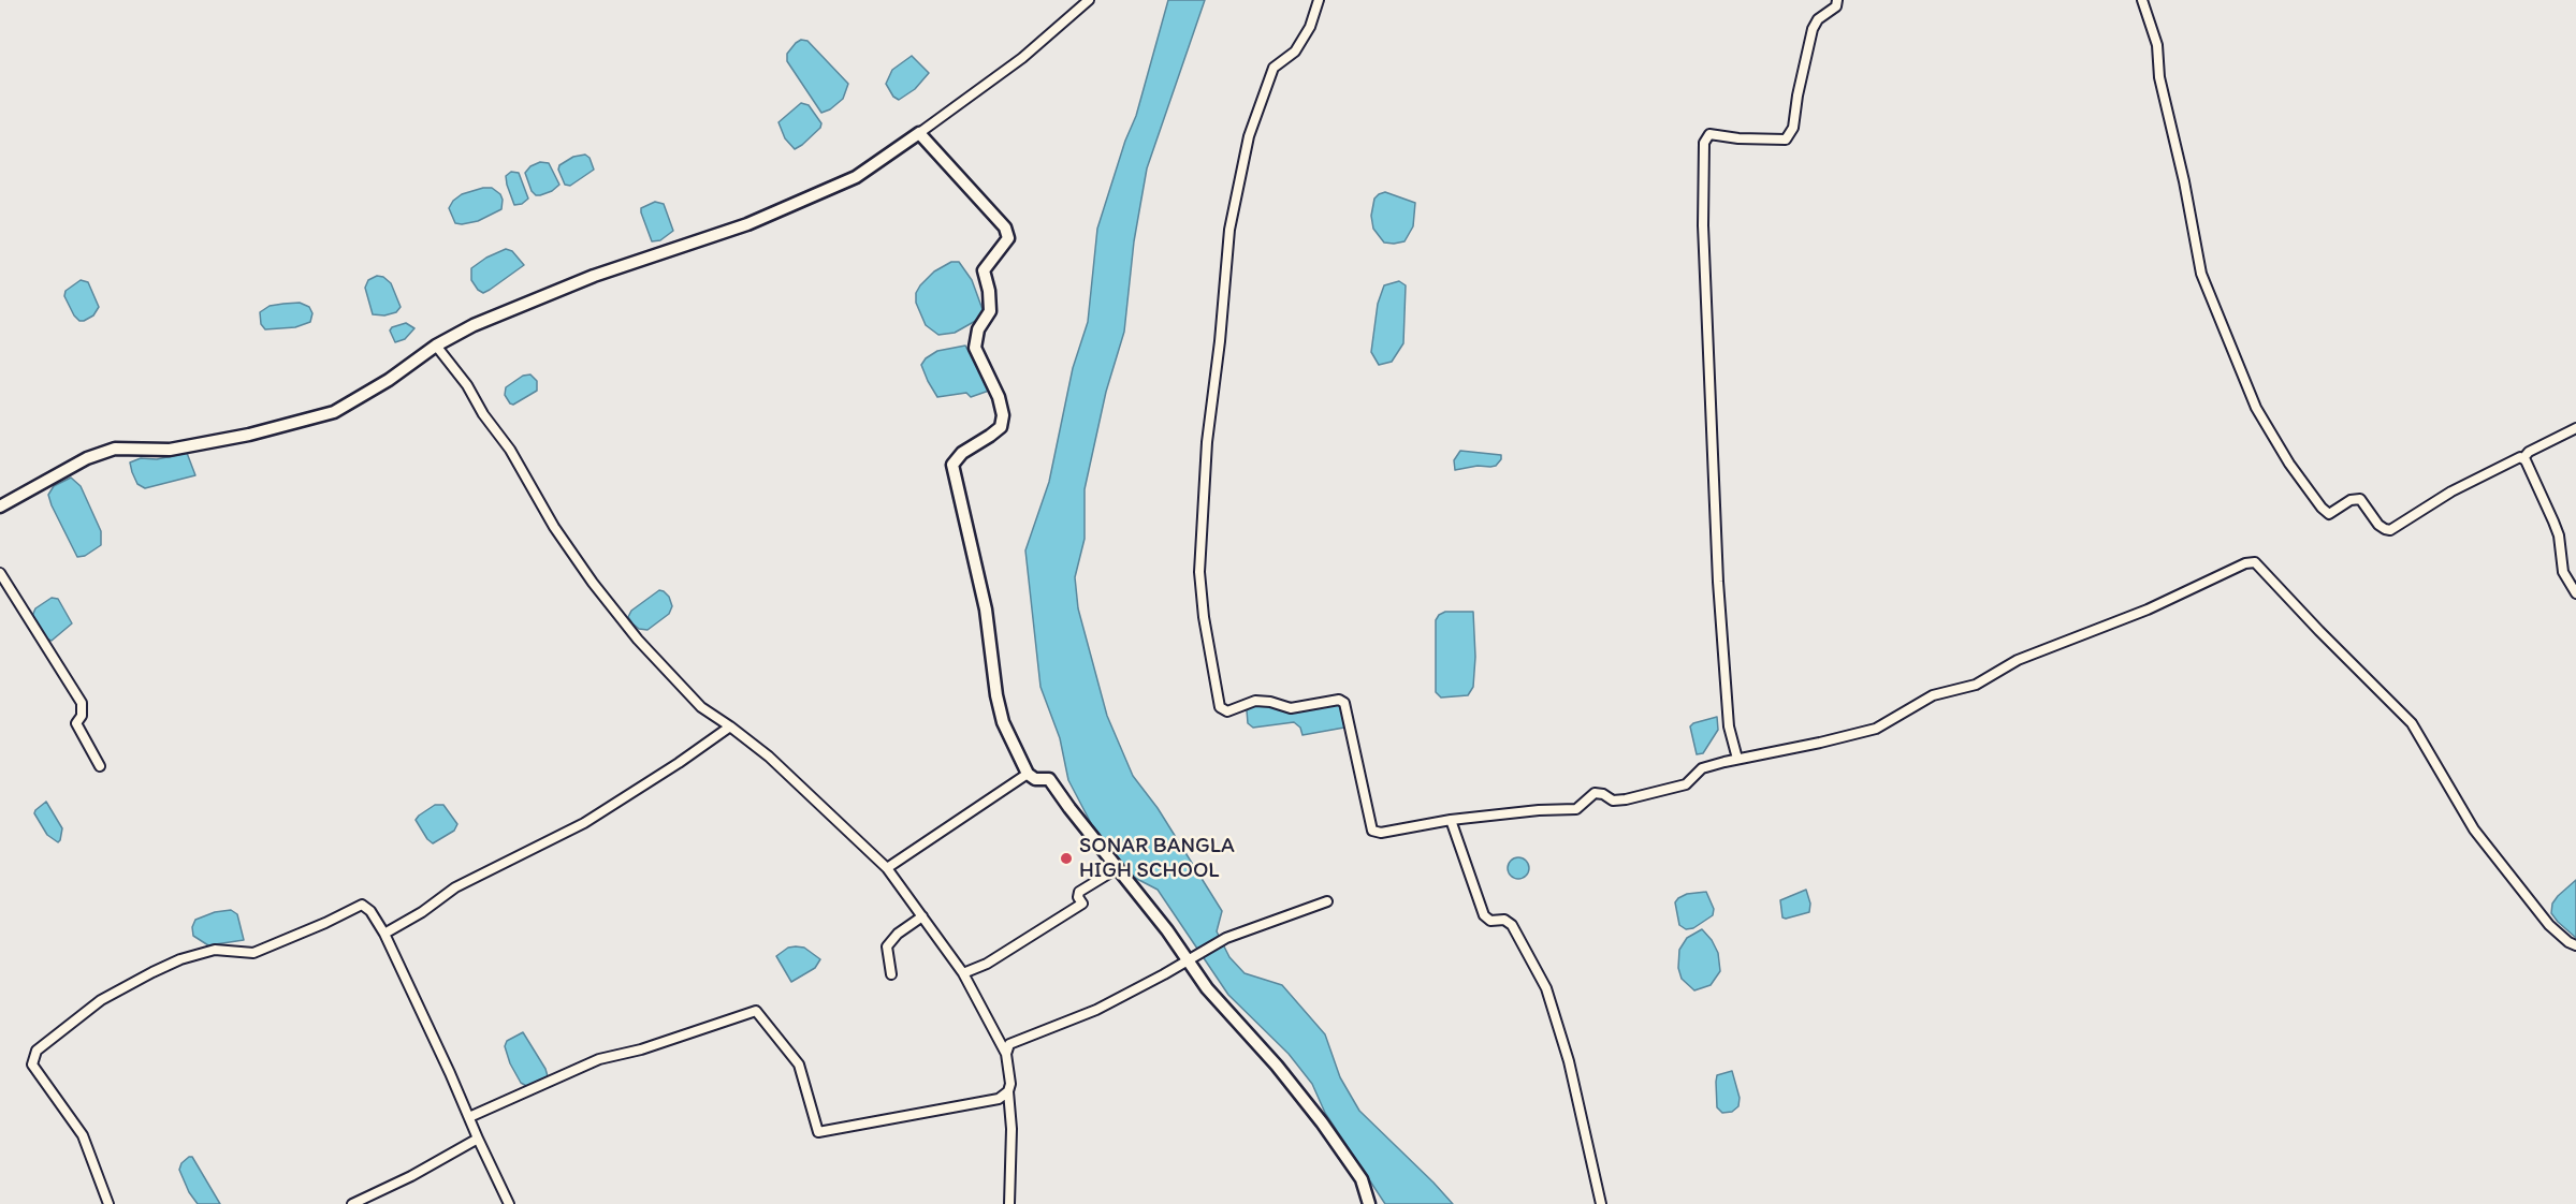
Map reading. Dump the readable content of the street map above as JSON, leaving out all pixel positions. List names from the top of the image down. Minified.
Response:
{"places":["SONAR BANGLA HIGH SCHOOL"]}
